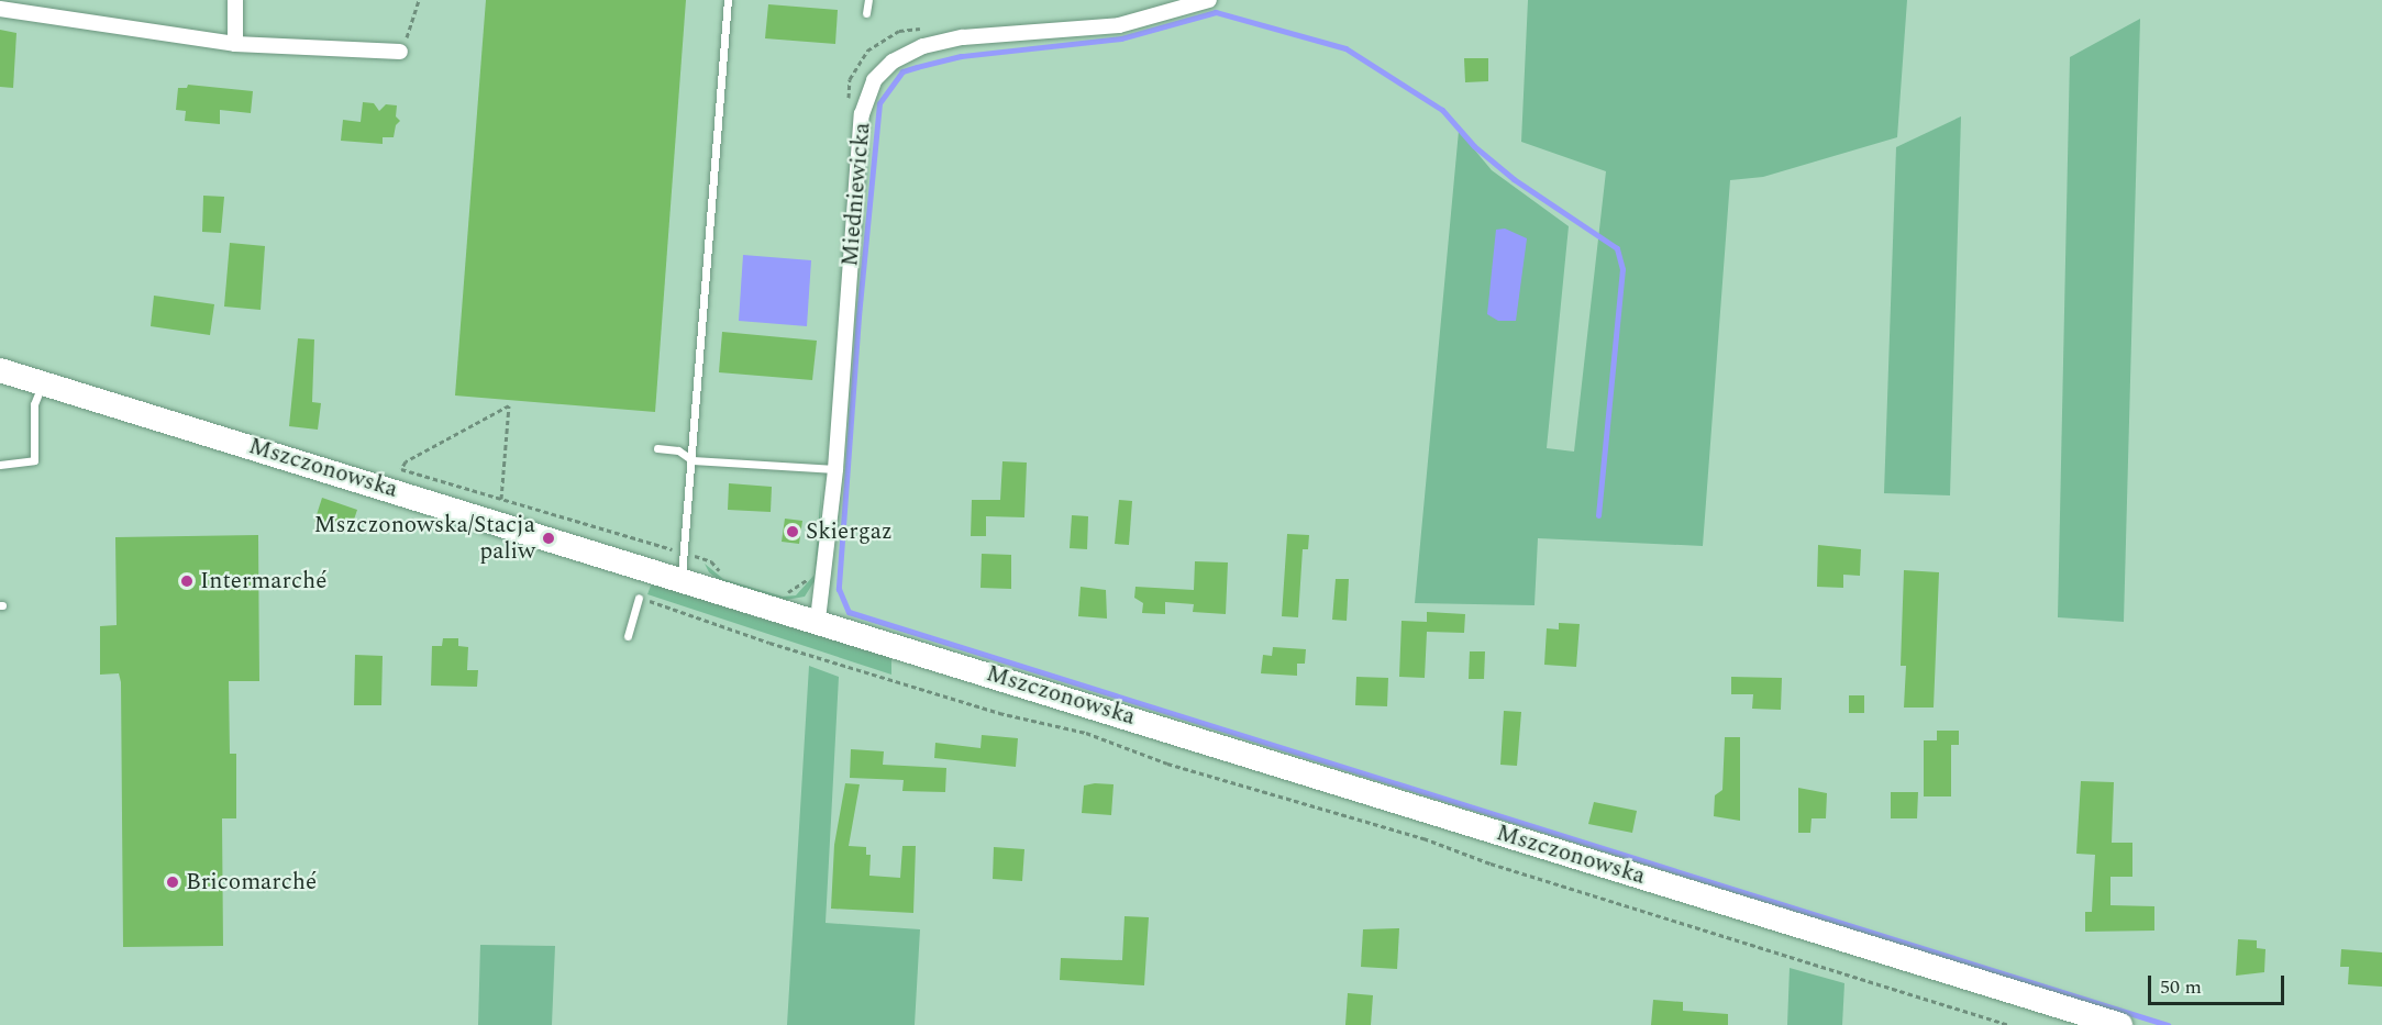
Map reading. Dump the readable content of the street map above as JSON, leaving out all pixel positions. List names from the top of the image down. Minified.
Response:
{"streets":{"main road":["Mszczonowska"],"street":["Miedniewicka"]},"crossings":[["Miedniewicka","Mszczonowska"]],"places":["Skiergaz","Mszczonowska/Stacja paliw","Intermarché","Bricomarché"],"scale_bar":"50 m"}
